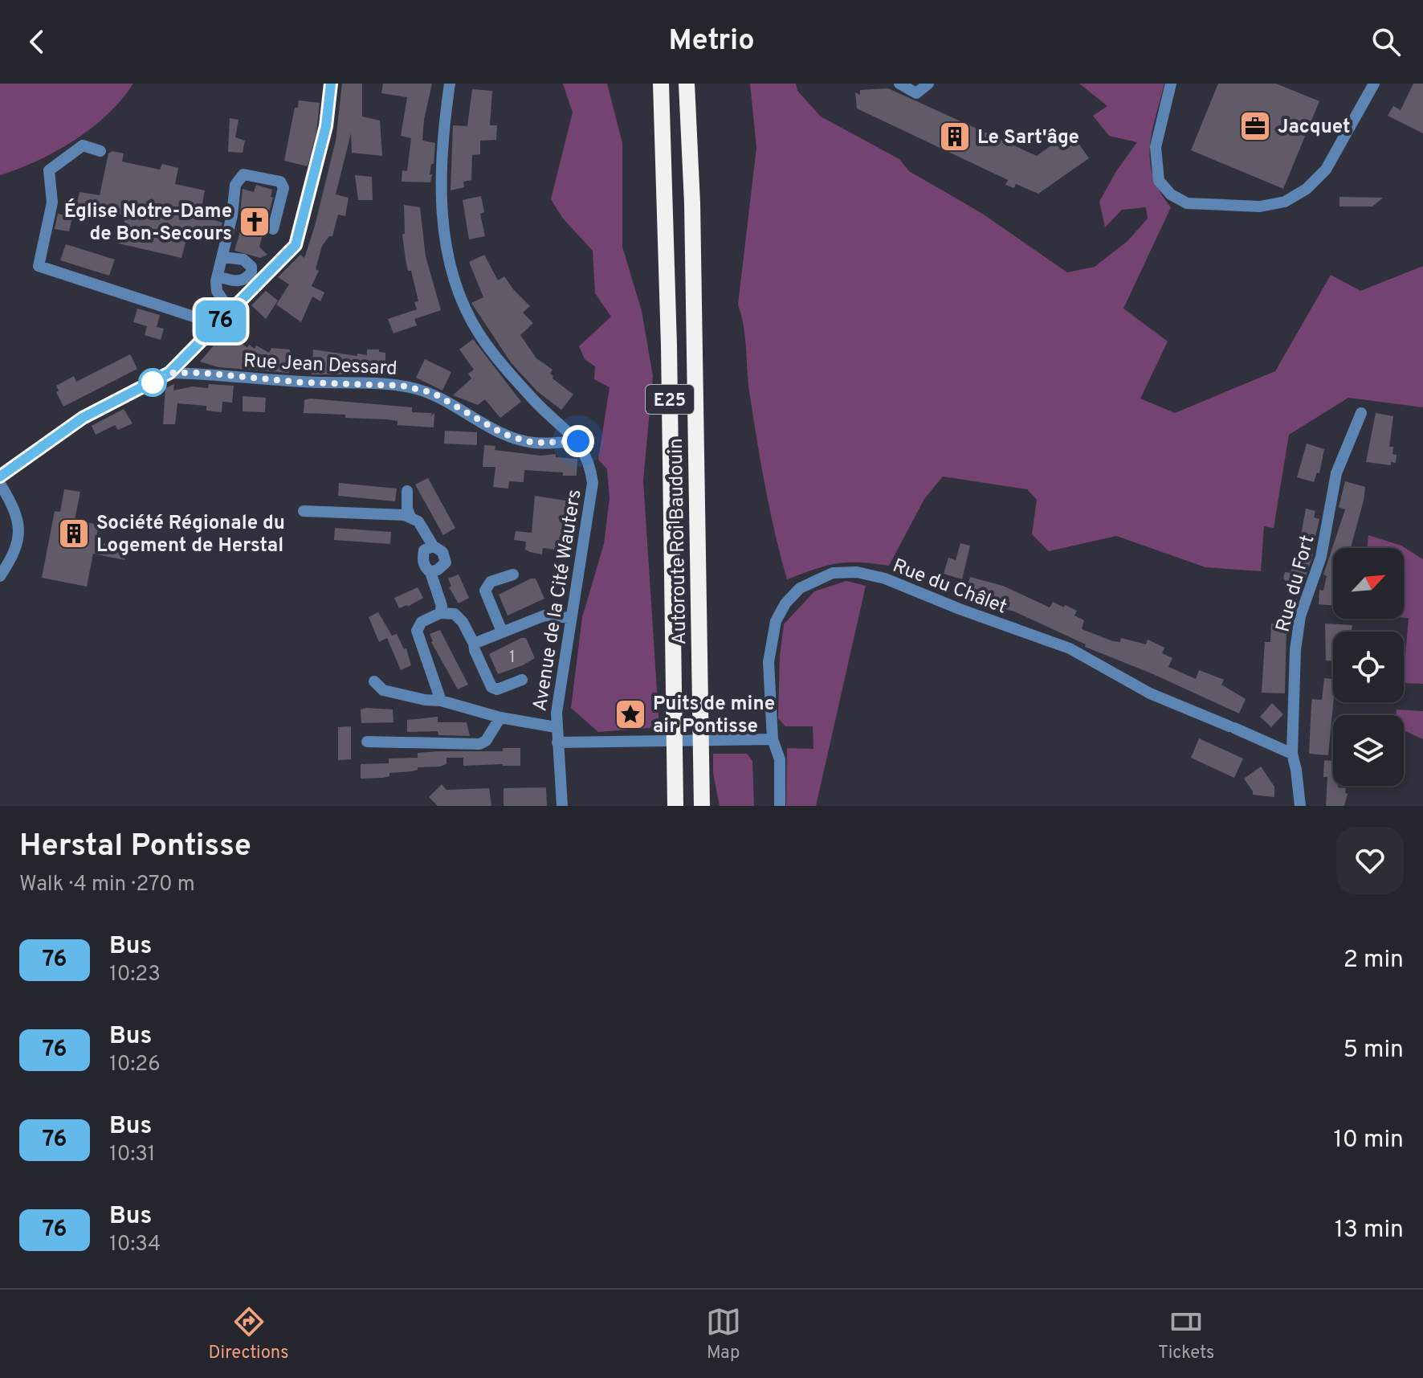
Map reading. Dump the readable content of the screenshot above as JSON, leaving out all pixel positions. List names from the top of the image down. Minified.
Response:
{"streets":{"highway":["E25","Autoroute Roi Baudouin"],"street":["Rue Jean Dessard","Rue du Fort","Rue du Châlet","Avenue de la Cité Wauters"]},"crossings":[["Rue Jean Dessard","Avenue de la Cité Wauters"],["Rue du Fort","Rue du Châlet"]],"places":{"office":["Jacquet"],"building":["Le Sart'âge","Société Régionale du Logement de Herstal"],"church":["Église Notre-Dame de Bon-Secours"],"place":["Puits de mine air Pontisse"]},"lines":["bus line 76"],"house_numbers":["1"],"north":"top right","page":{"header":"Metrio","on_map":"76","heading":["Herstal Pontisse","Walk · 4 min · 270 m"],"list":[{"mark":"76","name":"Bus","note":"10:23","value":"2 min"},{"mark":"76","name":"Bus","note":"10:26","value":"5 min"},{"mark":"76","name":"Bus","note":"10:31","value":"10 min"},{"mark":"76","name":"Bus","note":"10:34","value":"13 min"}],"tabs":["Directions","Map","Tickets"]}}
